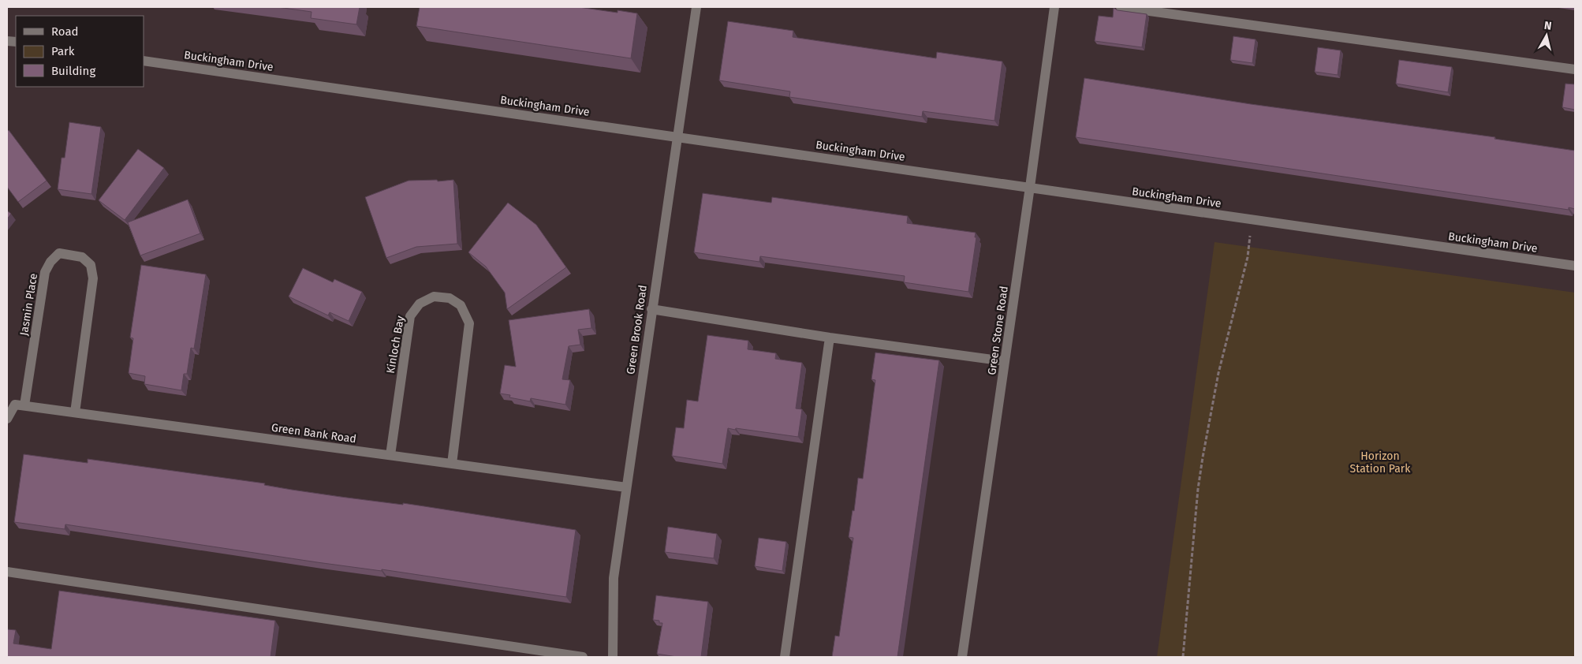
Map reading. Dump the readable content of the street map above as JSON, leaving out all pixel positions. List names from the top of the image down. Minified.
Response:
{"streets":{"street":["Buckingham Drive","Jasmin Place","Green Brook Road","Green Stone Road","Kinloch Bay","Green Bank Road"]},"crossings":[["Buckingham Drive","Green Brook Road"],["Buckingham Drive","Green Stone Road"],["Jasmin Place","Green Bank Road"],["Green Brook Road","Green Bank Road"],["Kinloch Bay","Green Bank Road"]],"parks":["Horizon Station Park"],"legend":["Road","Park","Building"],"north":"top"}
